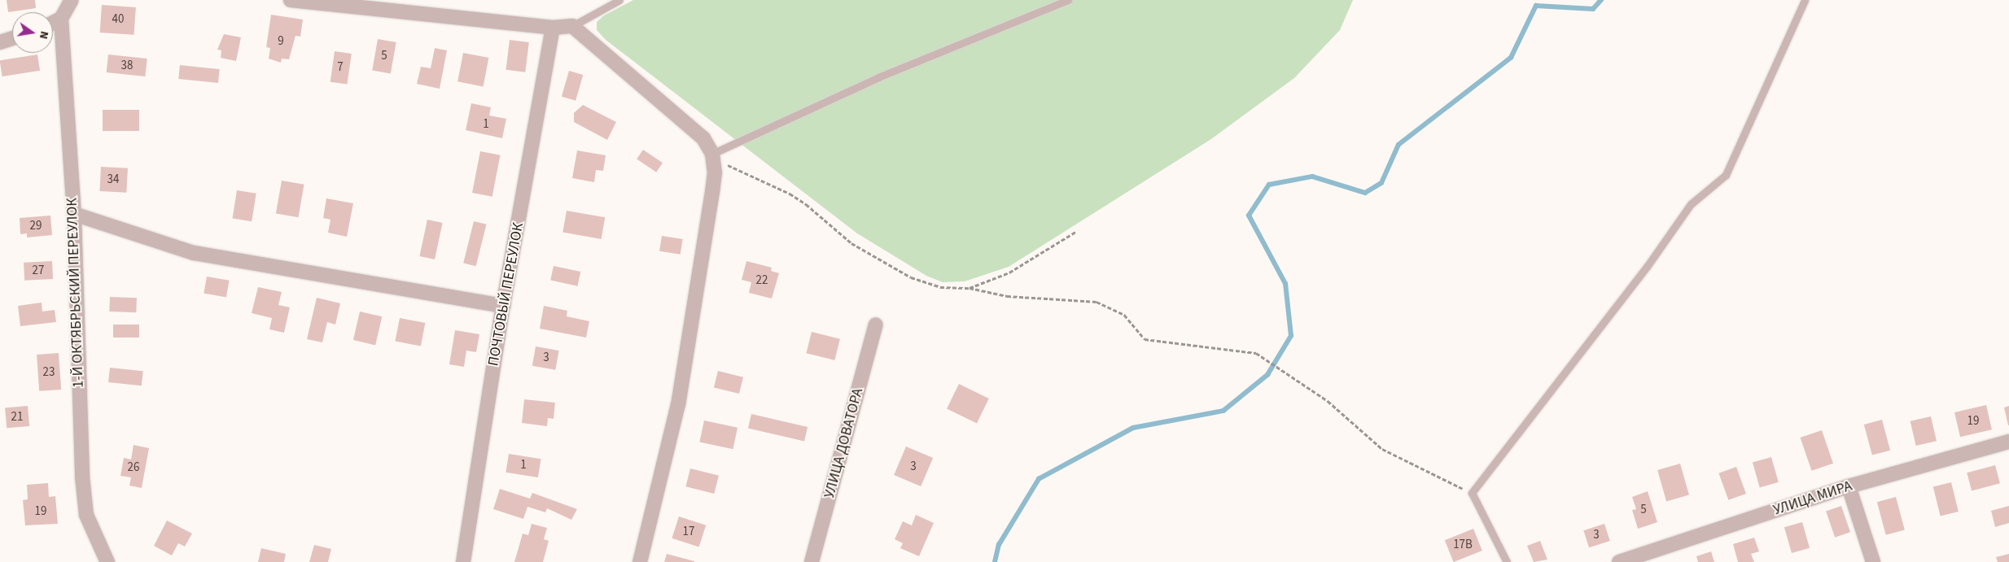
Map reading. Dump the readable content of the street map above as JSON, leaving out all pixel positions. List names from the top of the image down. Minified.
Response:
{"streets":{"street":["1-Й ОКТЯБРЬСКИЙ ПЕРЕУЛОК","ПОЧТОВЫЙ ПЕРЕУЛОК","УЛИЦА ДОВАТОРА","УЛИЦА МИРА"]},"house_numbers":["40","9","5","38","7","1","34","29","27","22","3","23","21","19","1","3","26","5","19","17","3","17В"],"north":"right"}
